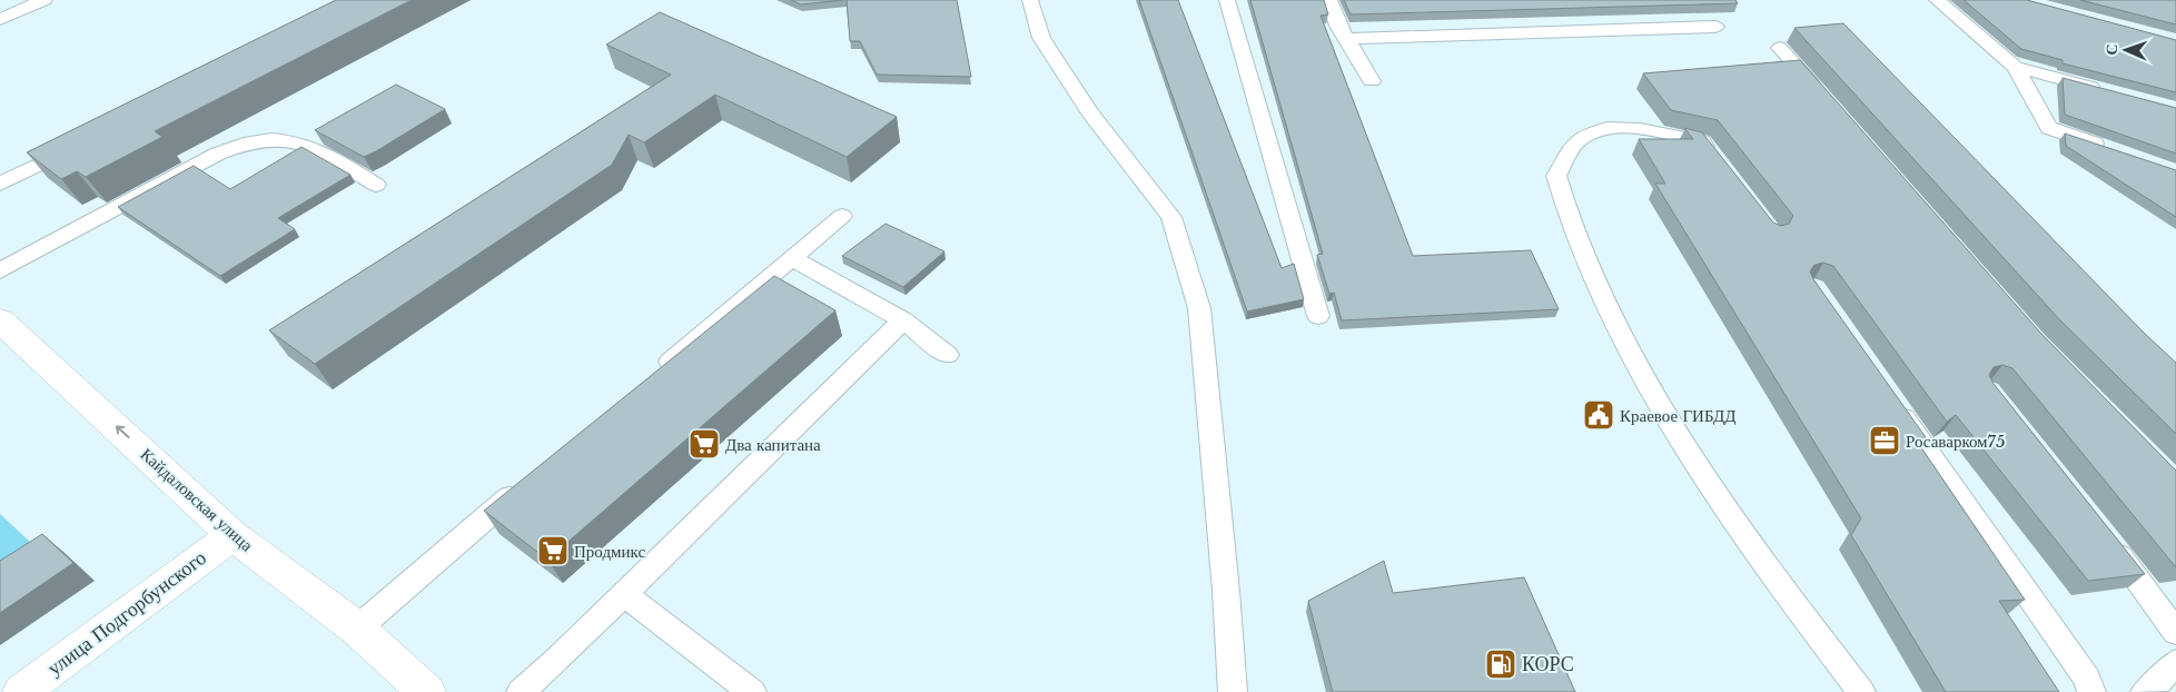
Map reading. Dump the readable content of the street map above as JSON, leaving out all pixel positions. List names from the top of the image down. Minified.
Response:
{"streets":{"street":["Кайдаловская улица","улица Подгорбунского"]},"crossings":[["Кайдаловская улица","улица Подгорбунского"]],"one_way":["Кайдаловская улица"],"places":{"public building":["Краевое ГИБДД"],"office":["Росаварком75"],"supermarket":["Два капитана","Продмикс"],"fuel station":["КОРС"]},"north":"left"}
